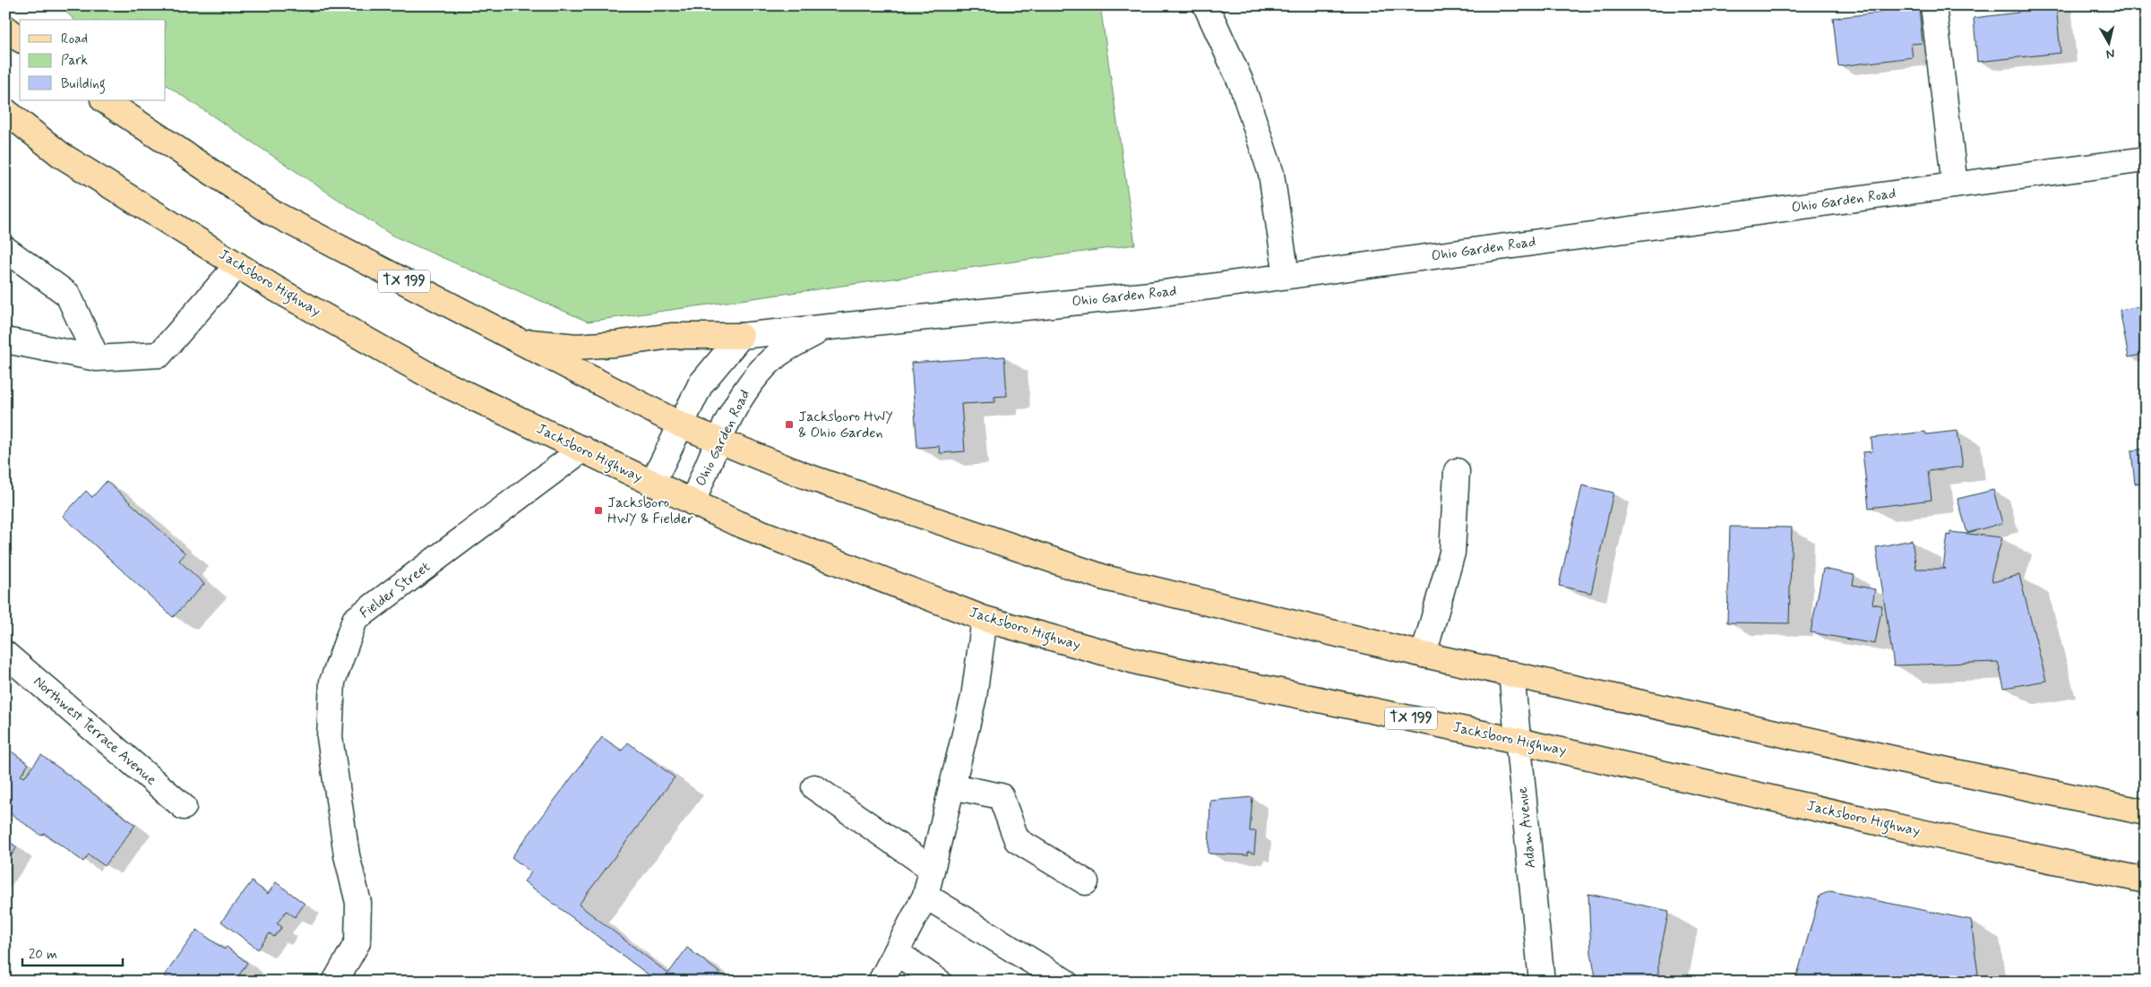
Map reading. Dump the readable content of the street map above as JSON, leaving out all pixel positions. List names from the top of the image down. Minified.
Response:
{"streets":{"main road":["TX 199","Jacksboro Highway"],"street":["Ohio Garden Road","Fielder Street","Northwest Terrace Avenue","Adam Avenue"]},"crossings":[["Ohio Garden Road","TX 199"],["Ohio Garden Road","Jacksboro Highway"],["TX 199","Adam Avenue"],["Jacksboro Highway","Fielder Street"],["Jacksboro Highway","Adam Avenue"]],"places":{"transit":["Jacksboro HWY & Ohio Garden","Jacksboro HWY & Fielder"]},"legend":["Road","Park","Building"],"scale_bar":"20 m","north":"bottom"}
